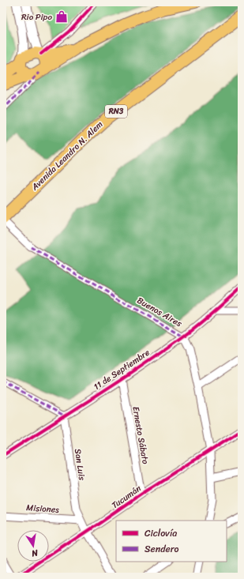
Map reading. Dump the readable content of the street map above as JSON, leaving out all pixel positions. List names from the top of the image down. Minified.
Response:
{"streets":{"highway":["RN3","Avenida Leandro N. Alem"],"street":["Buenos Aires","11 de Septiembre","Ernesto Sábato","San Luis","Tucumán","Misiones"]},"crossings":[["Avenida Leandro N. Alem","Buenos Aires"],["Buenos Aires","11 de Septiembre"],["Buenos Aires","Tucumán"],["11 de Septiembre","Ernesto Sábato"],["11 de Septiembre","San Luis"],["Ernesto Sábato","Tucumán"],["San Luis","Tucumán"],["San Luis","Misiones"]],"places":{"shop":["Rio Pipo"]},"legend":["Ciclovía","Sendero"],"north":"bottom"}
